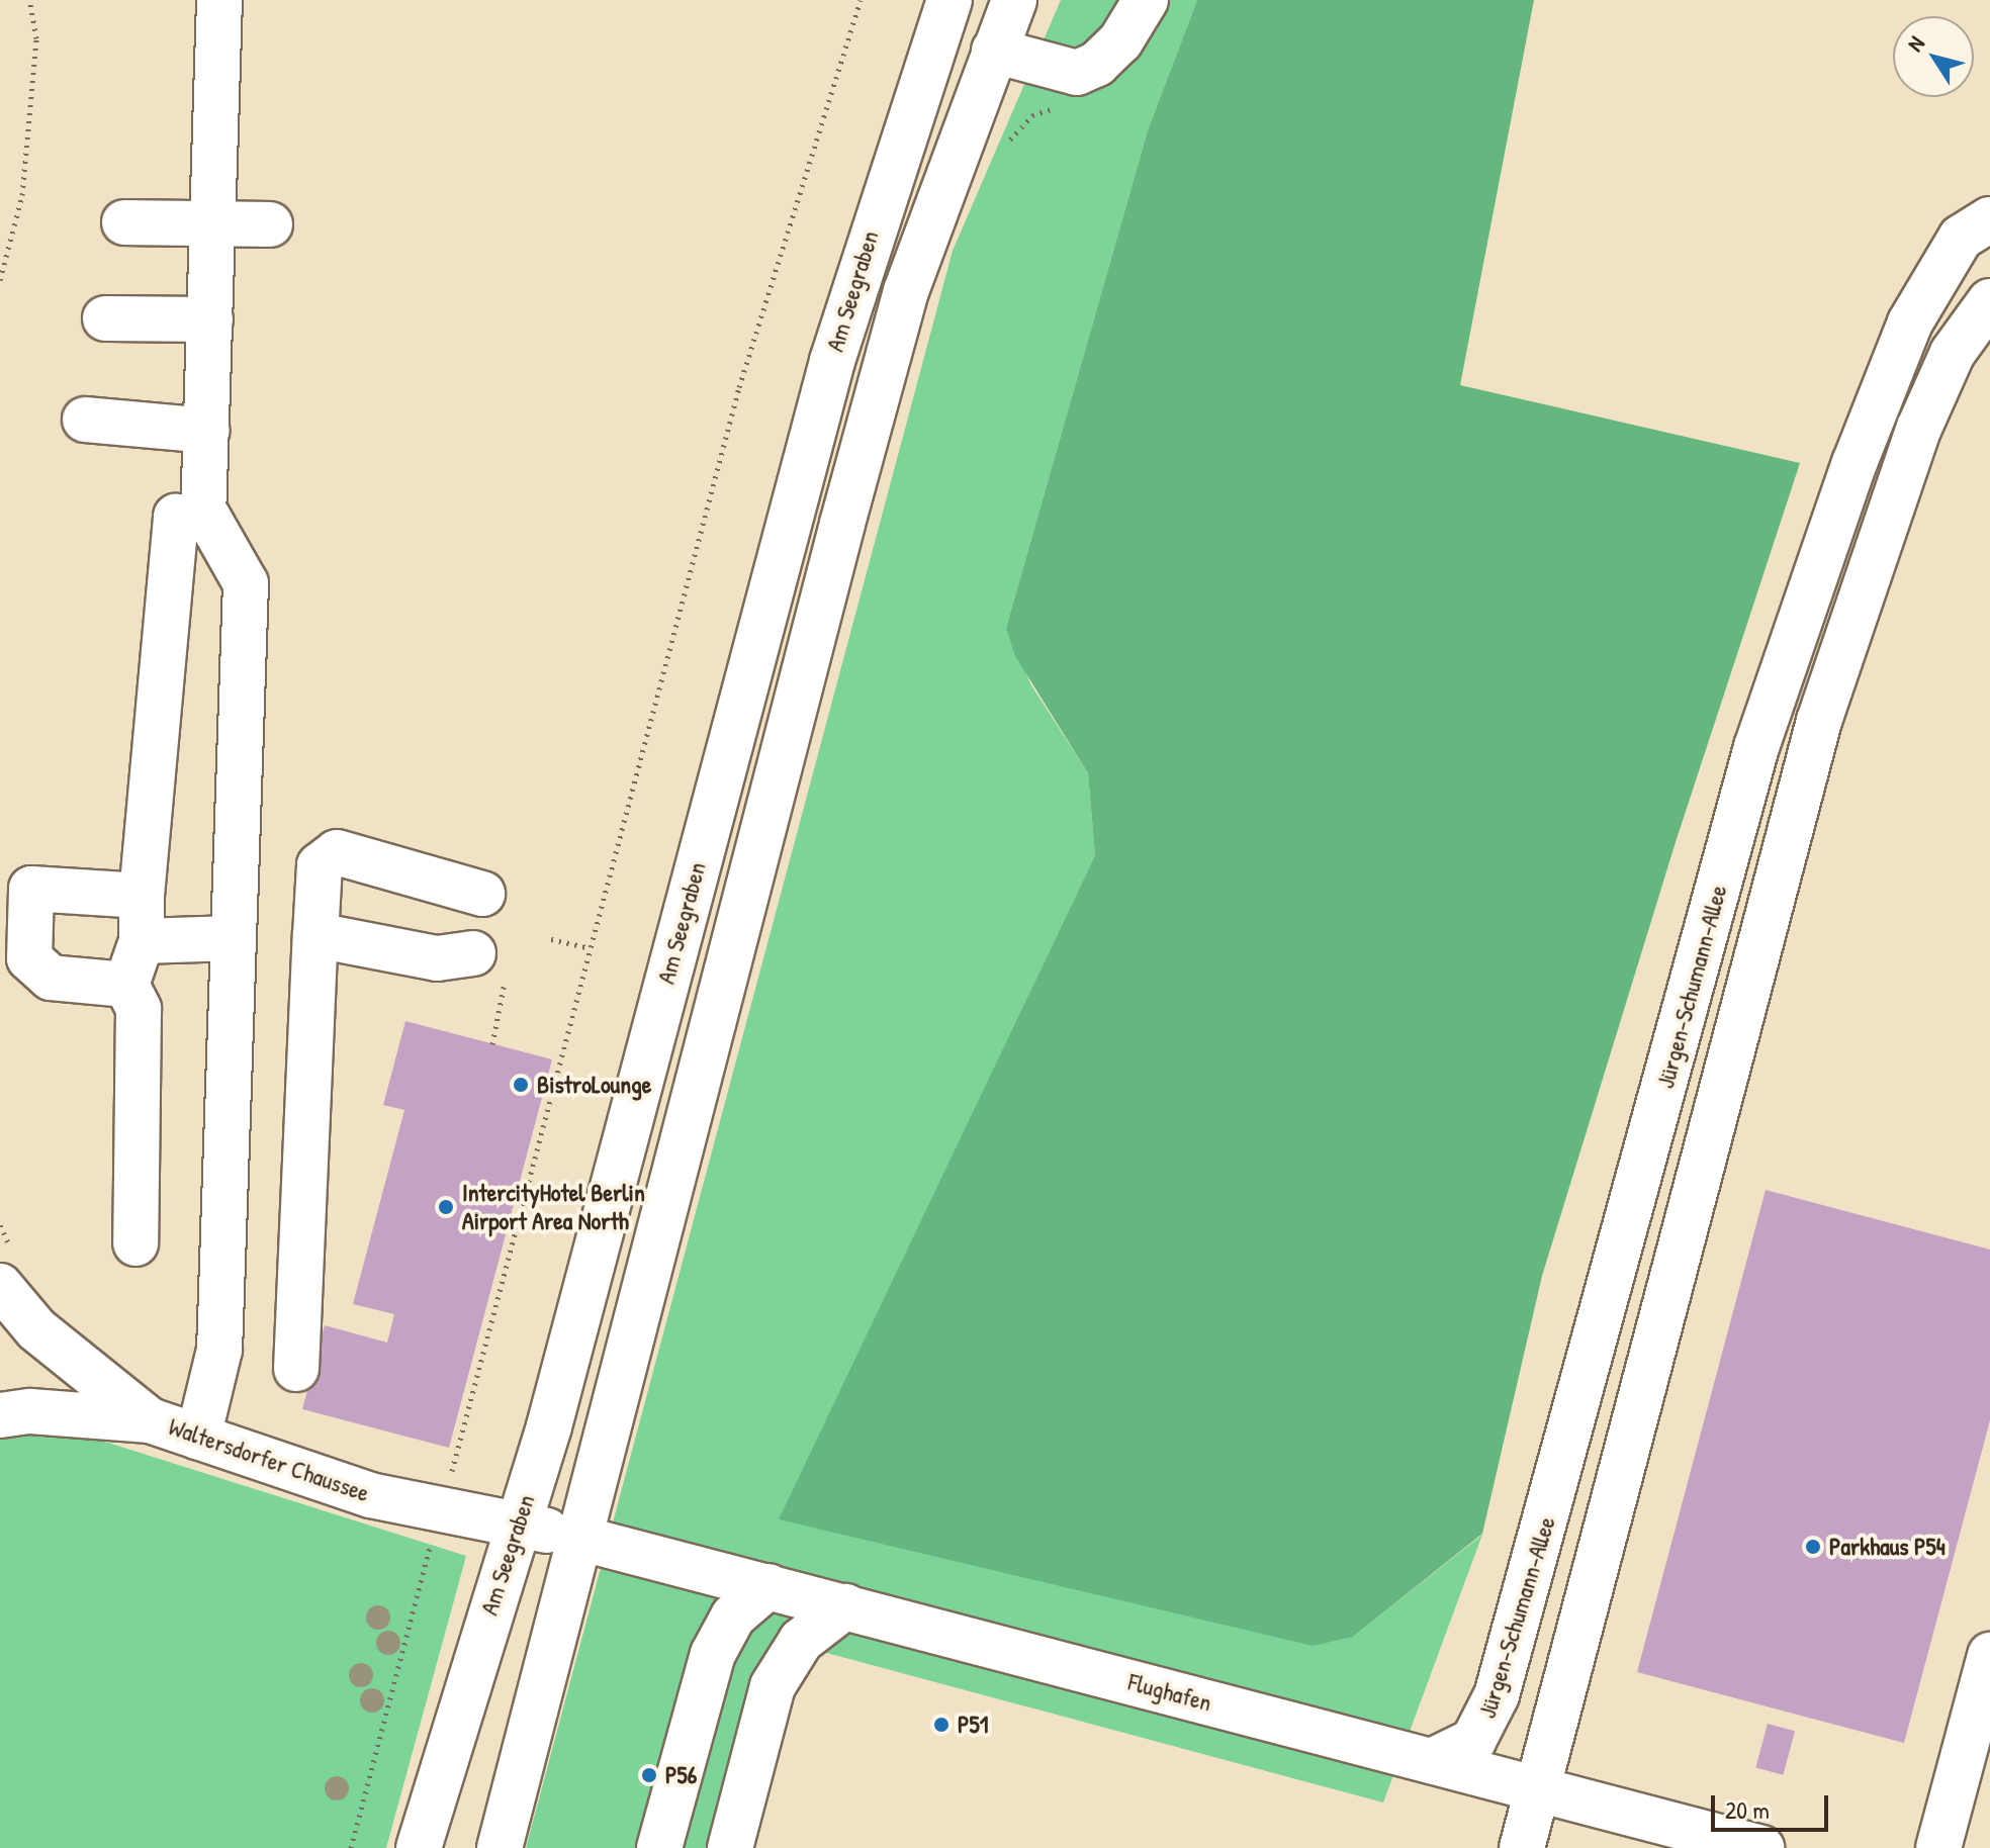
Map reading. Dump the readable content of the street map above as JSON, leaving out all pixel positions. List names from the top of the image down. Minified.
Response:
{"streets":{"main road":["Am Seegraben","Jürgen-Schumann-Allee","Waltersdorfer Chaussee","Flughafen"]},"crossings":[["Am Seegraben","Waltersdorfer Chaussee"],["Jürgen-Schumann-Allee","Flughafen"],["Waltersdorfer Chaussee","Flughafen"]],"places":["BistroLounge","IntercityHotel Berlin Airport Area North","Parkhaus P54","P51","P56"],"scale_bar":"20 m","north":"top left"}
